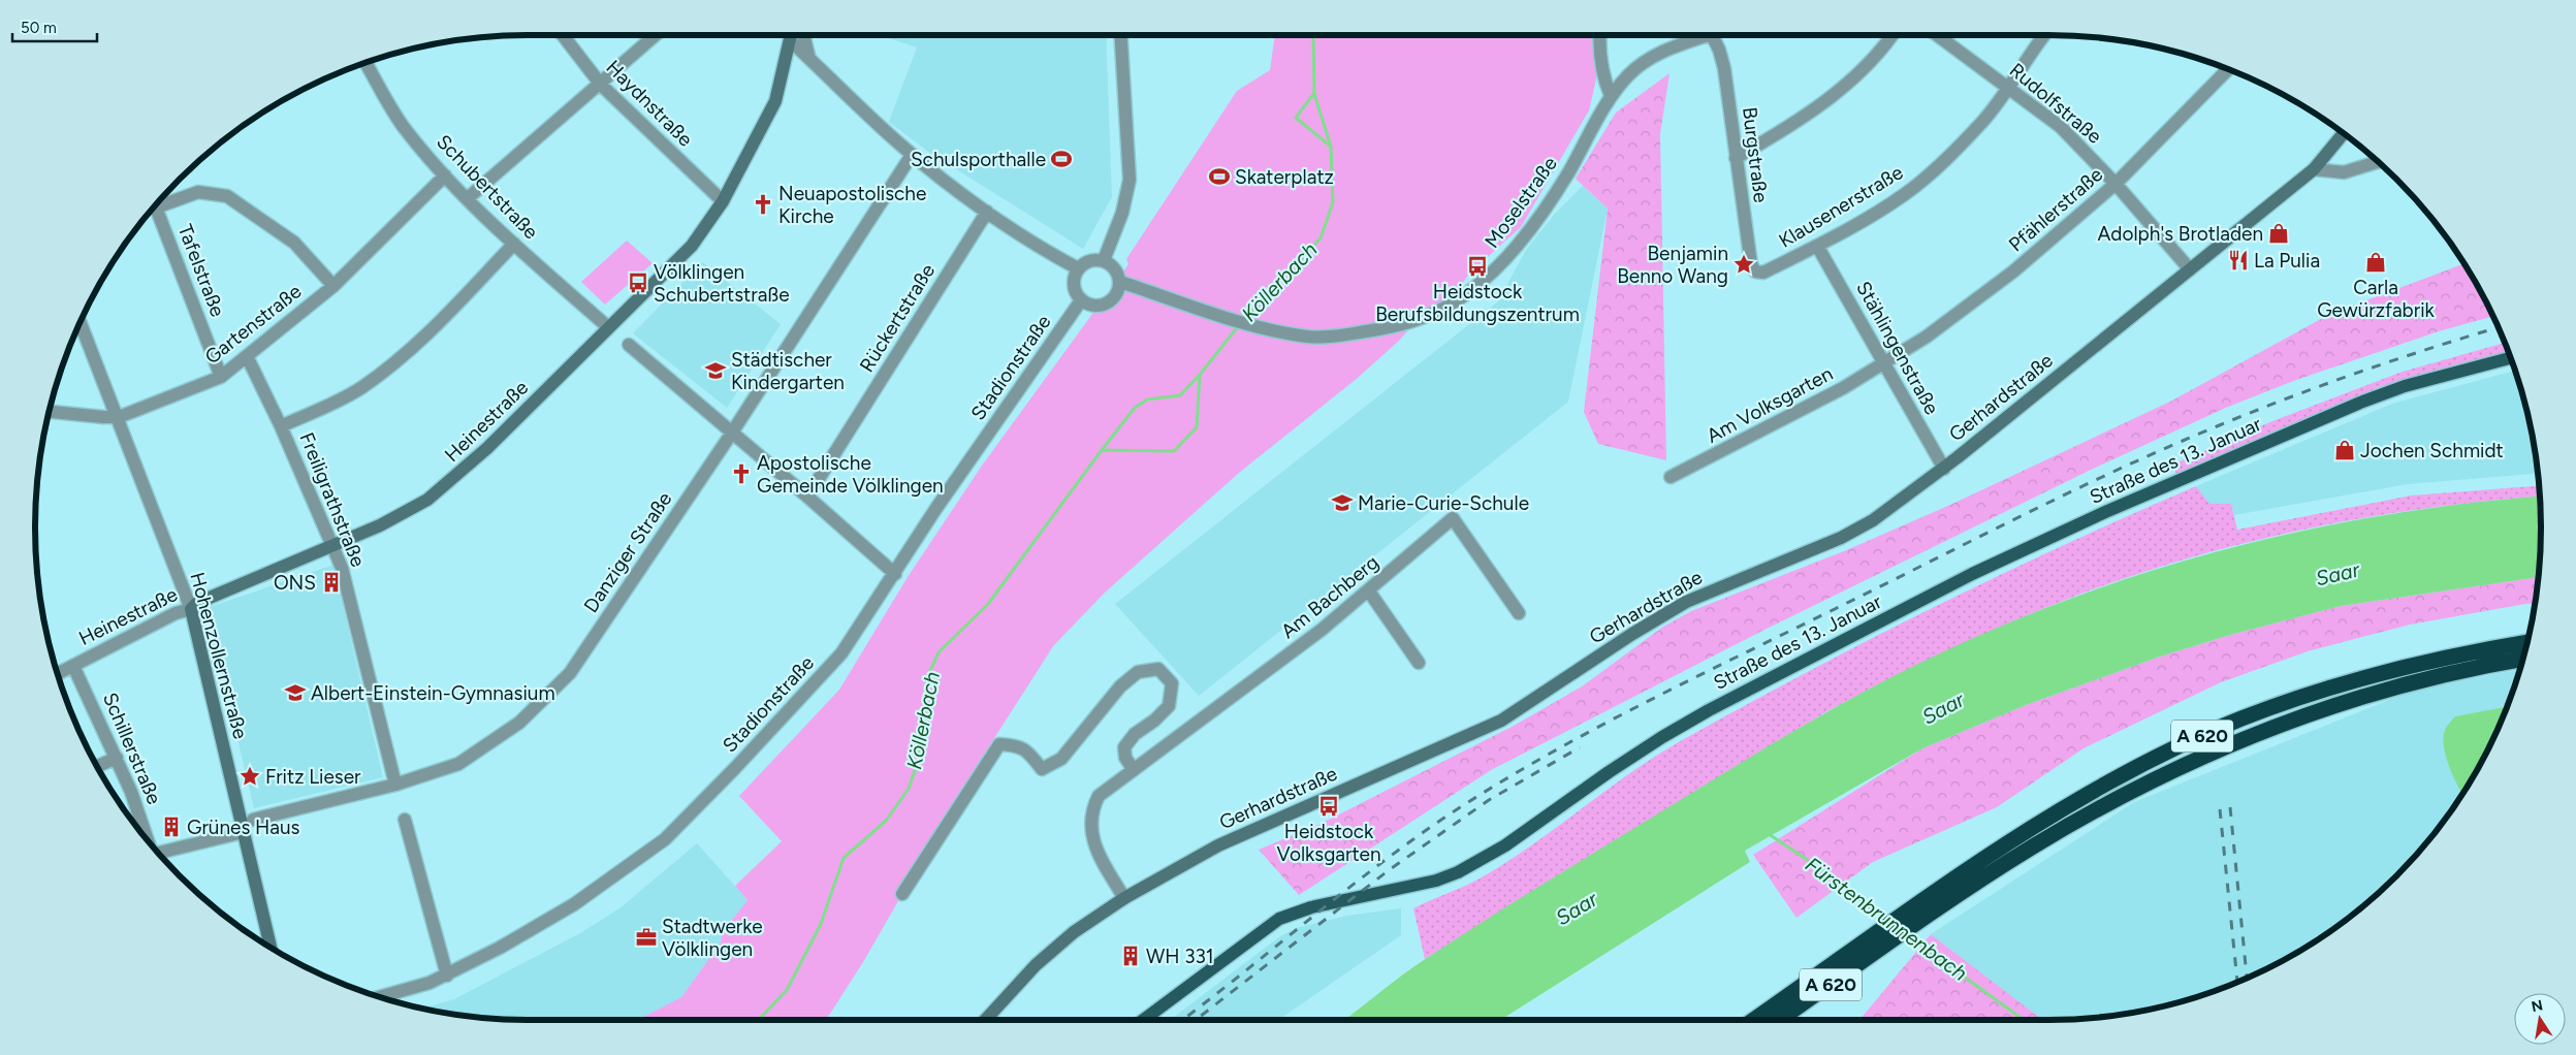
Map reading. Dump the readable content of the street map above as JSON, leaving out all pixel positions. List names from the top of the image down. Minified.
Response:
{"streets":{"highway":["A 620"],"main road":["Straße des 13. Januar"],"street":["Haydnstraße","Rudolfstraße","Burgstraße","Schubertstraße","Moselstraße","Klausenerstraße","Pfählerstraße","Tafelstraße","Rückertstraße","Gartenstraße","Stählingenstraße","Stadionstraße","Gerhardstraße","Am Volksgarten","Heinestraße","Freiligrathstraße","Danziger Straße","Am Bachberg","Hohenzollernstraße","Schillerstraße"]},"crossings":[["Haydnstraße","Heinestraße"],["Rudolfstraße","Klausenerstraße"],["Rudolfstraße","Pfählerstraße"],["Rudolfstraße","Gerhardstraße"],["Burgstraße","Moselstraße"],["Burgstraße","Klausenerstraße"],["Schubertstraße","Gartenstraße"],["Schubertstraße","Heinestraße"],["Moselstraße","Stadionstraße"],["Klausenerstraße","Stählingenstraße"],["Pfählerstraße","Stählingenstraße"],["Pfählerstraße","Am Volksgarten"],["Tafelstraße","Gartenstraße"],["Gartenstraße","Freiligrathstraße"],["Gartenstraße","Hohenzollernstraße"],["Stählingenstraße","Gerhardstraße"],["Stählingenstraße","Am Volksgarten"],["Gerhardstraße","Am Bachberg"],["Heinestraße","Freiligrathstraße"],["Heinestraße","Hohenzollernstraße"],["Heinestraße","Schillerstraße"],["Freiligrathstraße","Danziger Straße"]],"water":["Köllerbach","Saar","Fürstenbrunnenbach"],"places":{"sports":["Schulsporthalle","Skaterplatz"],"church":["Neuapostolische Kirche","Apostolische Gemeinde Völklingen"],"shop":["Adolph's Brotladen","Carla Gewürzfabrik","Jochen Schmidt"],"restaurant":["La Pulia"],"place":["Benjamin Benno Wang","Fritz Lieser"],"bus stop":["Heidstock Berufsbildungszentrum","Völklingen Schubertstraße","Heidstock Volksgarten"],"school or university":["Städtischer Kindergarten","Marie-Curie-Schule","Albert-Einstein-Gymnasium"],"building":["ONS","Grünes Haus","WH 331"],"office":["Stadtwerke Völklingen"]},"scale_bar":"50 m","north":"top"}
